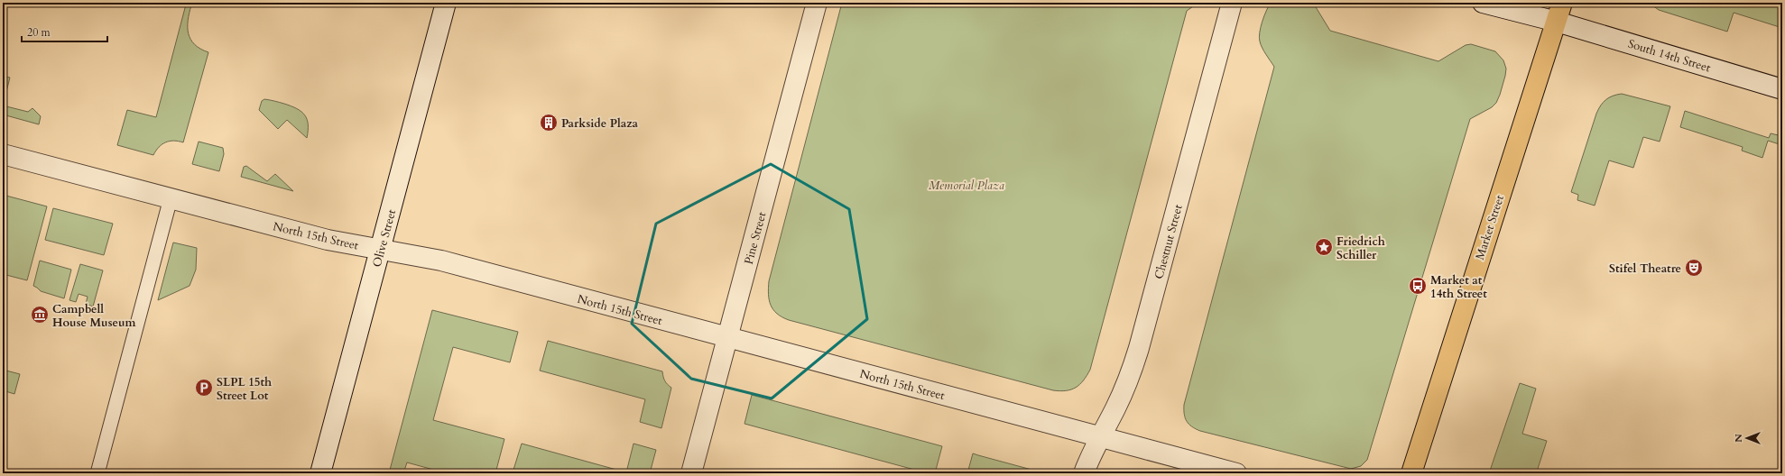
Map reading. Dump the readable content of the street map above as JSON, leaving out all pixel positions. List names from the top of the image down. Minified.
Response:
{"streets":{"main road":["Market Street"],"street":["South 14th Street","North 15th Street","Olive Street","Pine Street","Chestnut Street"]},"crossings":[["South 14th Street","Market Street"],["North 15th Street","Olive Street"],["North 15th Street","Pine Street"],["North 15th Street","Chestnut Street"]],"parks":["Memorial Plaza"],"places":{"building":["Parkside Plaza"],"place":["Friedrich Schiller"],"theatre":["Stifel Theatre"],"bus stop":["Market at 14th Street"],"museum":["Campbell House Museum"],"parking":["SLPL 15th Street Lot"]},"scale_bar":"20 m","north":"left"}
